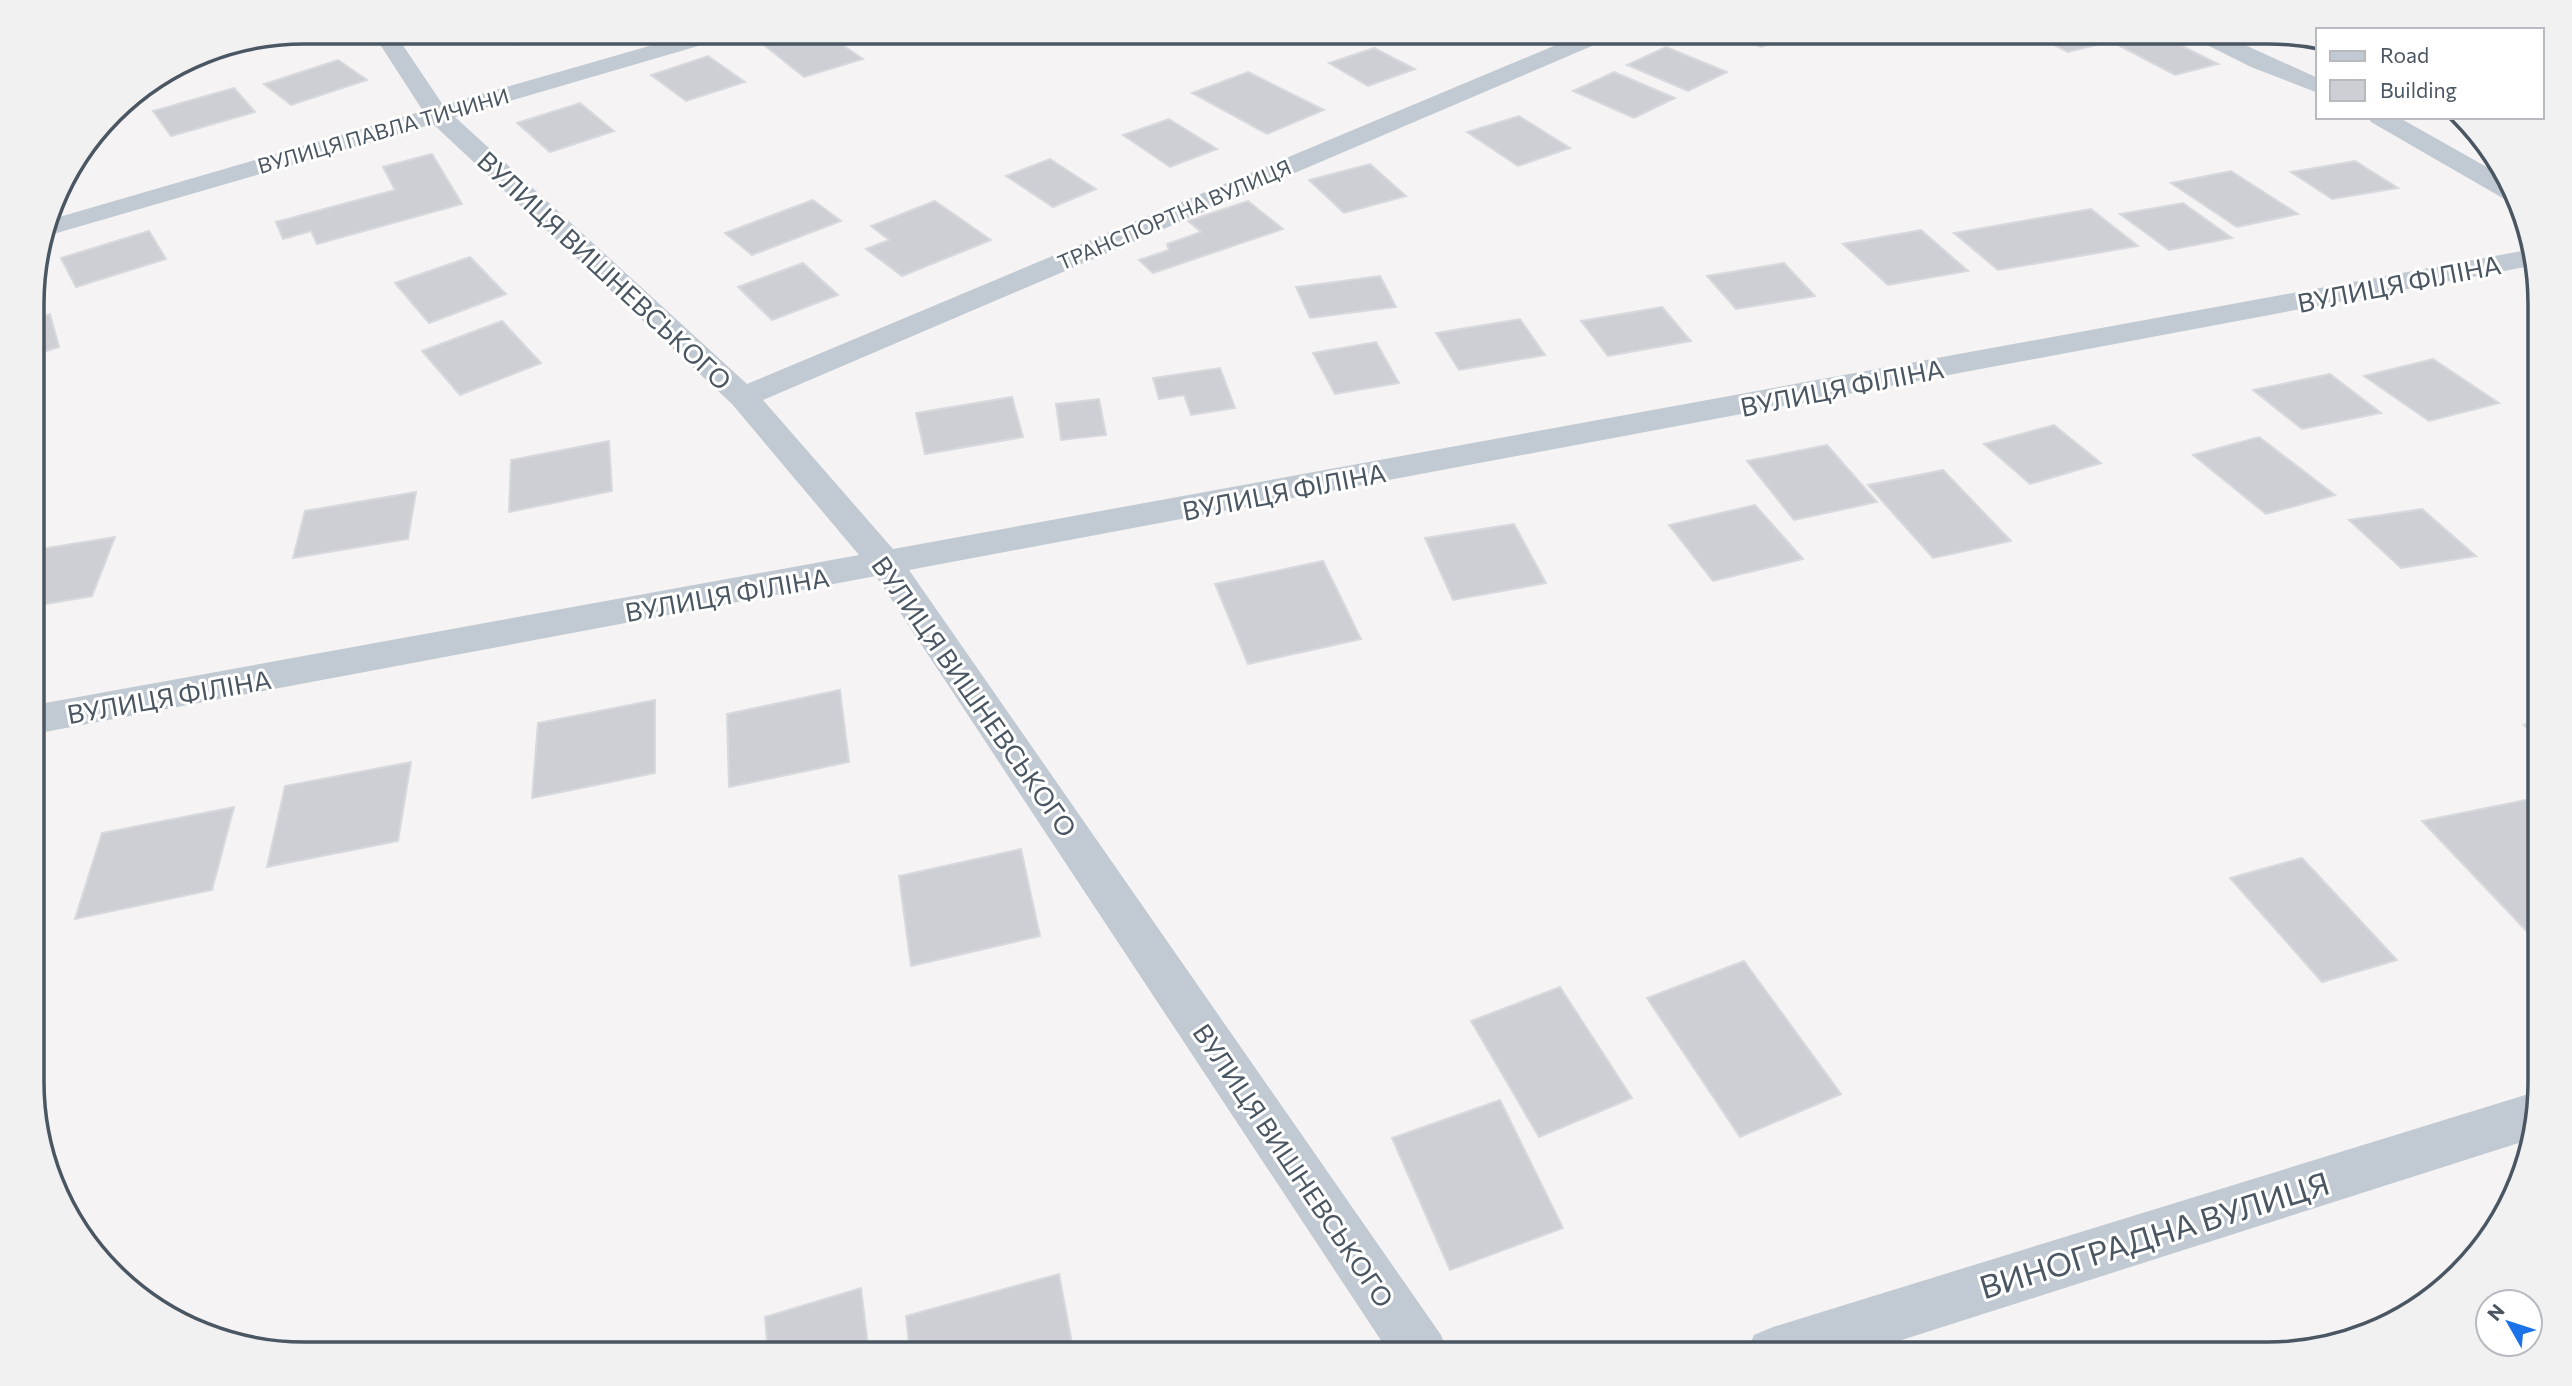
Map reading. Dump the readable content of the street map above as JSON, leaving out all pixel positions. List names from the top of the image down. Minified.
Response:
{"streets":{"street":["ВУЛИЦЯ ПАВЛА ТИЧИНИ","ТРАНСПОРТНА ВУЛИЦЯ","ВУЛИЦЯ ВИШНЕВСЬКОГО","ВУЛИЦЯ ФІЛІНА","ВИНОГРАДНА ВУЛИЦЯ"]},"crossings":[["ВУЛИЦЯ ПАВЛА ТИЧИНИ","ВУЛИЦЯ ВИШНЕВСЬКОГО"],["ТРАНСПОРТНА ВУЛИЦЯ","ВУЛИЦЯ ВИШНЕВСЬКОГО"],["ВУЛИЦЯ ВИШНЕВСЬКОГО","ВУЛИЦЯ ФІЛІНА"]],"legend":["Road","Building"],"north":"top left"}
